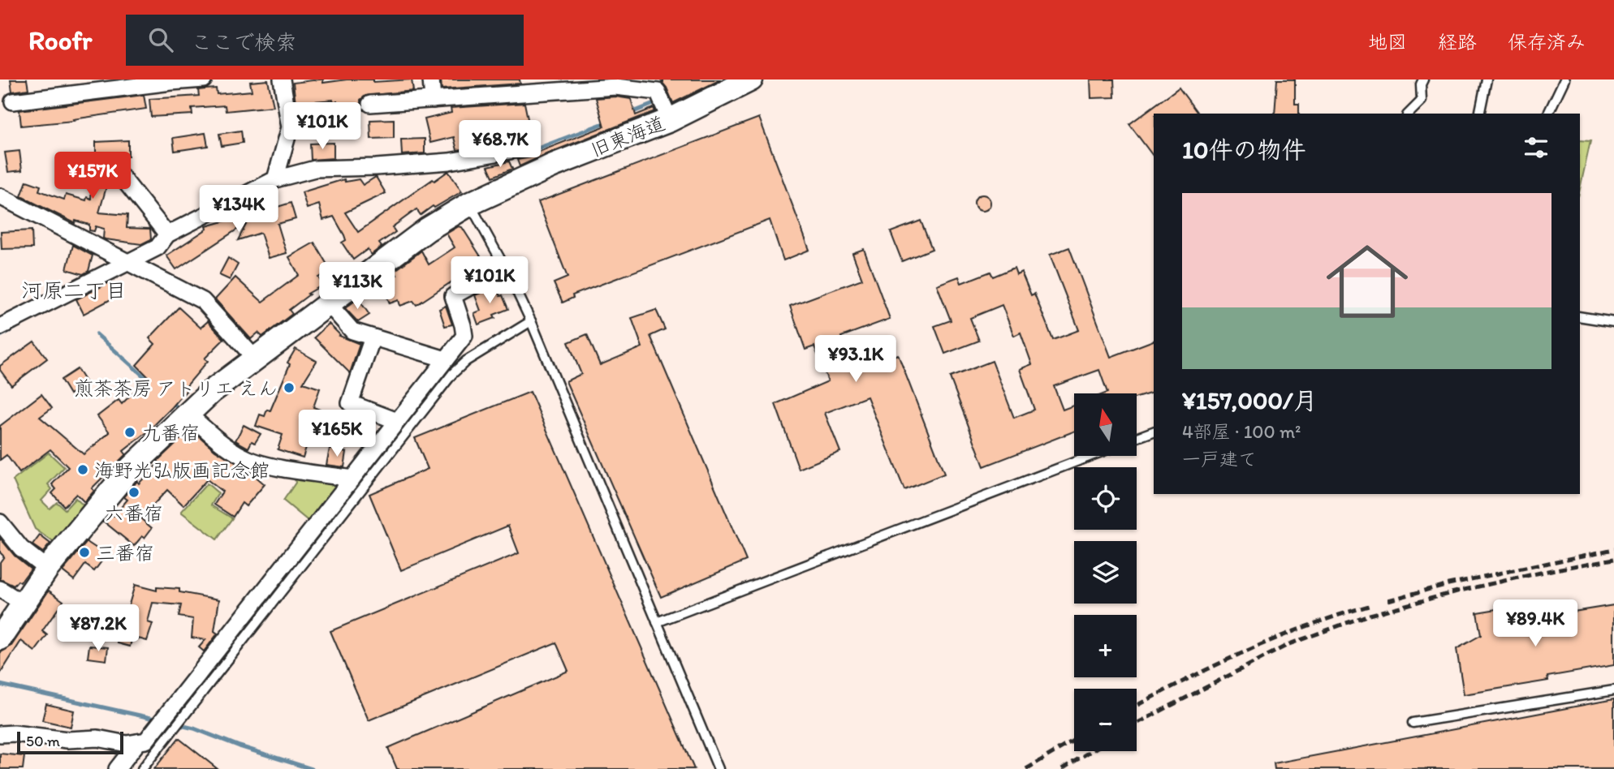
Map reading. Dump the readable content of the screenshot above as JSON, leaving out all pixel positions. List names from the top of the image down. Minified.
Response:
{"streets":{"street":["旧東海道"]},"districts":["河原二丁目"],"places":["煎茶茶房 アトリエ えん","九番宿","海野光弘版画記念館","六番宿","三番宿"],"scale_bar":"50 m","north":"top","page":{"header":"Roofr","search":"ここで検索","nav":["地図","経路","保存済み"],"price":["¥101K","¥68.7K","¥157K","¥134K","¥101K","¥113K","¥93.1K","¥165K","¥89.4K","¥87.2K"],"heading":"10件の物件","list":[{"name":"¥157,000/月","note":"4部屋 · 100 m² · 一戸建て"}],"map_buttons":["+","−"],"scale":"50 m"}}
